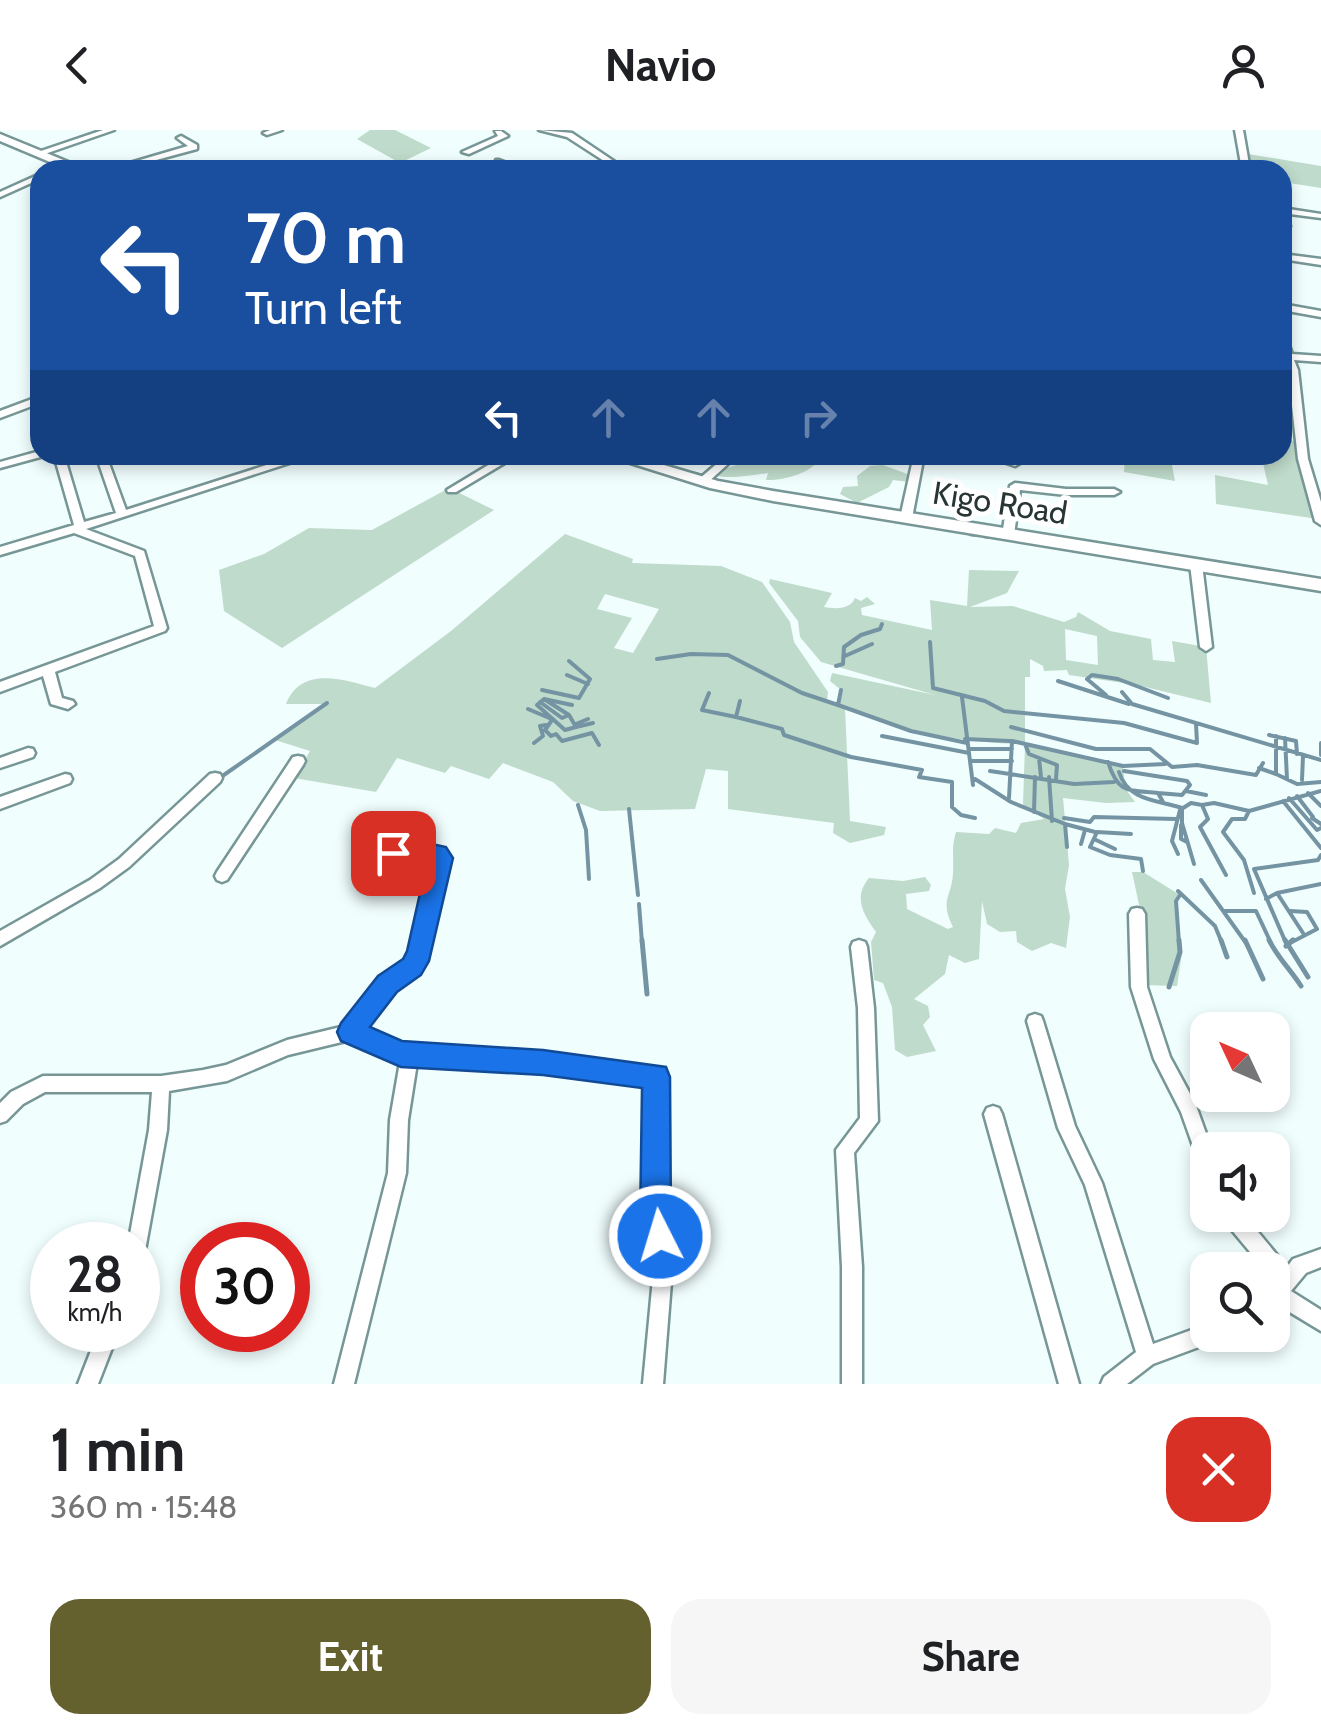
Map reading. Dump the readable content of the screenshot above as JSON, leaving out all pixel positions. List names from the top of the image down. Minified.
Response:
{"streets":{"street":["Kigo Road"]},"north":"top left","page":{"header":"Navio","turn":["70 m","Turn left"],"speed":"28 km/h","limit":"30","heading":["1 min","360 m · 15:48"],"buttons":["Exit","Share"]}}
